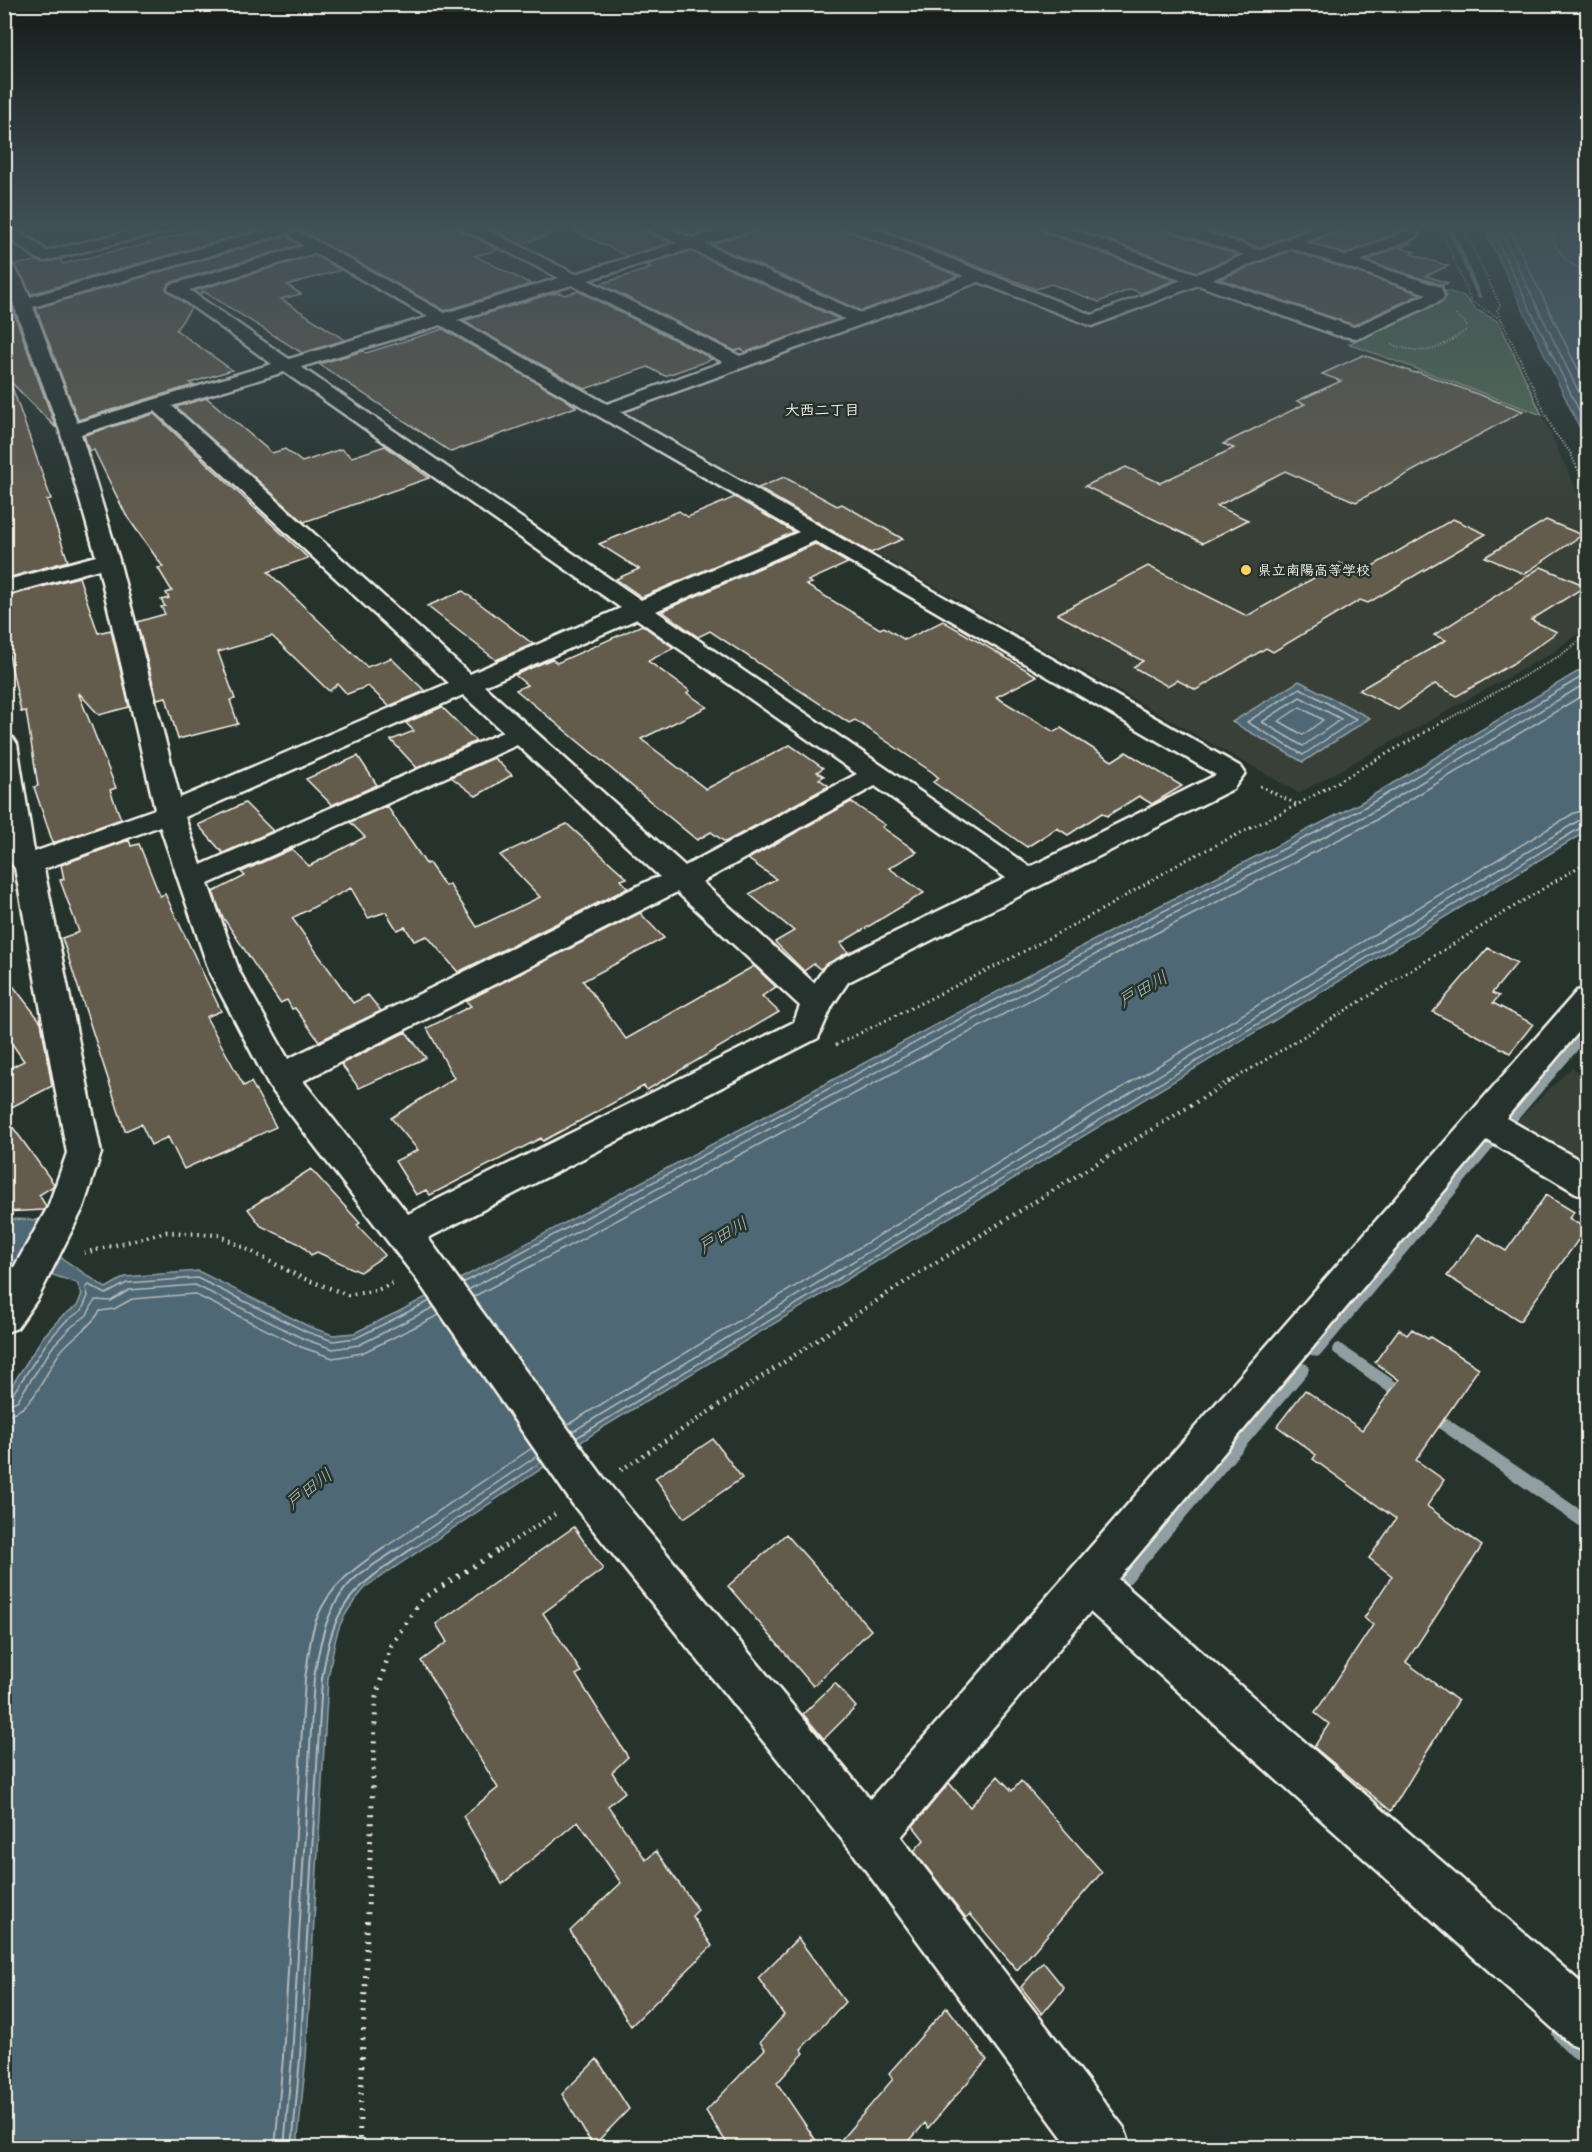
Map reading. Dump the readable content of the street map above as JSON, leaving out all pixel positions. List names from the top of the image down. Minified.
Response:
{"districts":["大西二丁目"],"water":["戸田川"],"places":["県立南陽高等学校"]}
